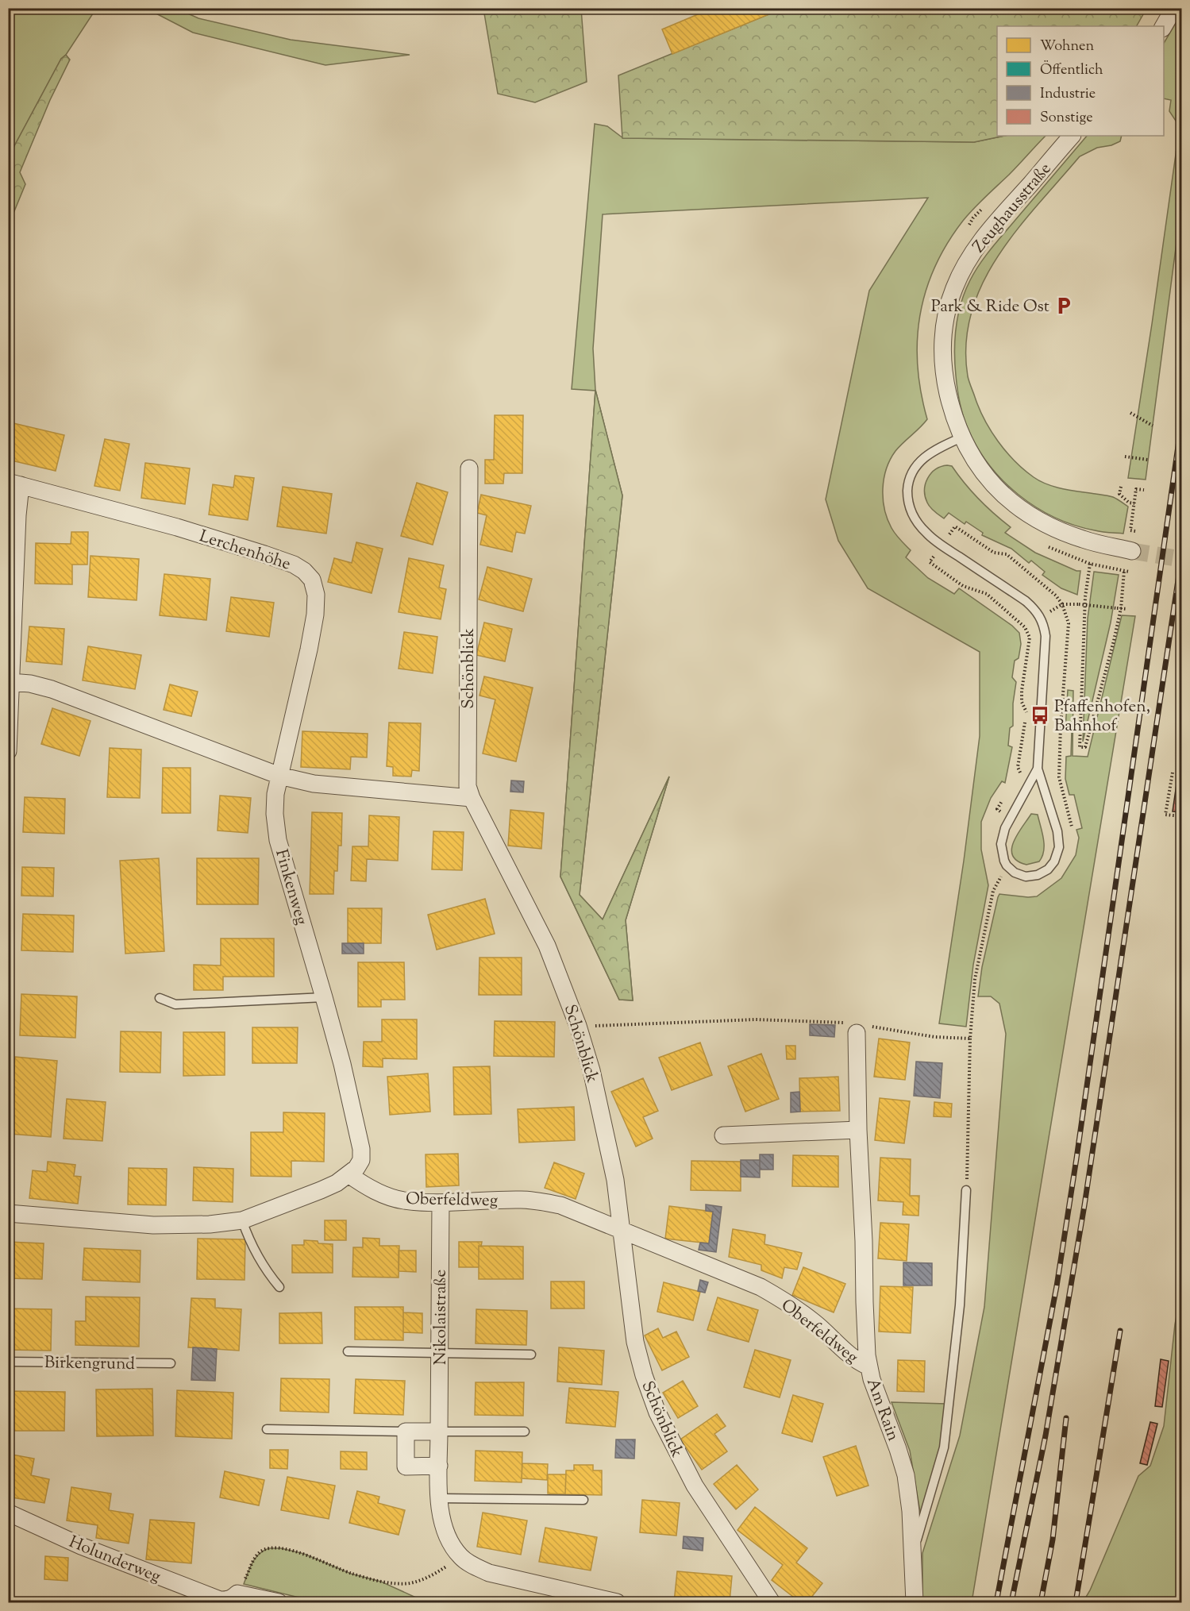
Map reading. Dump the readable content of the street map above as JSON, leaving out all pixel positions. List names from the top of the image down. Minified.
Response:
{"streets":{"street":["Zeughausstraße","Lerchenhöhe","Schönblick","Finkenweg","Oberfeldweg","Nikolaistraße","Am Rain","Holunderweg"],"lane":["Birkengrund"]},"crossings":[["Lerchenhöhe","Finkenweg"],["Schönblick","Oberfeldweg"],["Finkenweg","Oberfeldweg"],["Oberfeldweg","Nikolaistraße"],["Oberfeldweg","Am Rain"]],"places":{"parking":["Park & Ride Ost"],"bus stop":["Pfaffenhofen, Bahnhof"]},"legend":["Wohnen","Öffentlich","Industrie","Sonstige"]}
